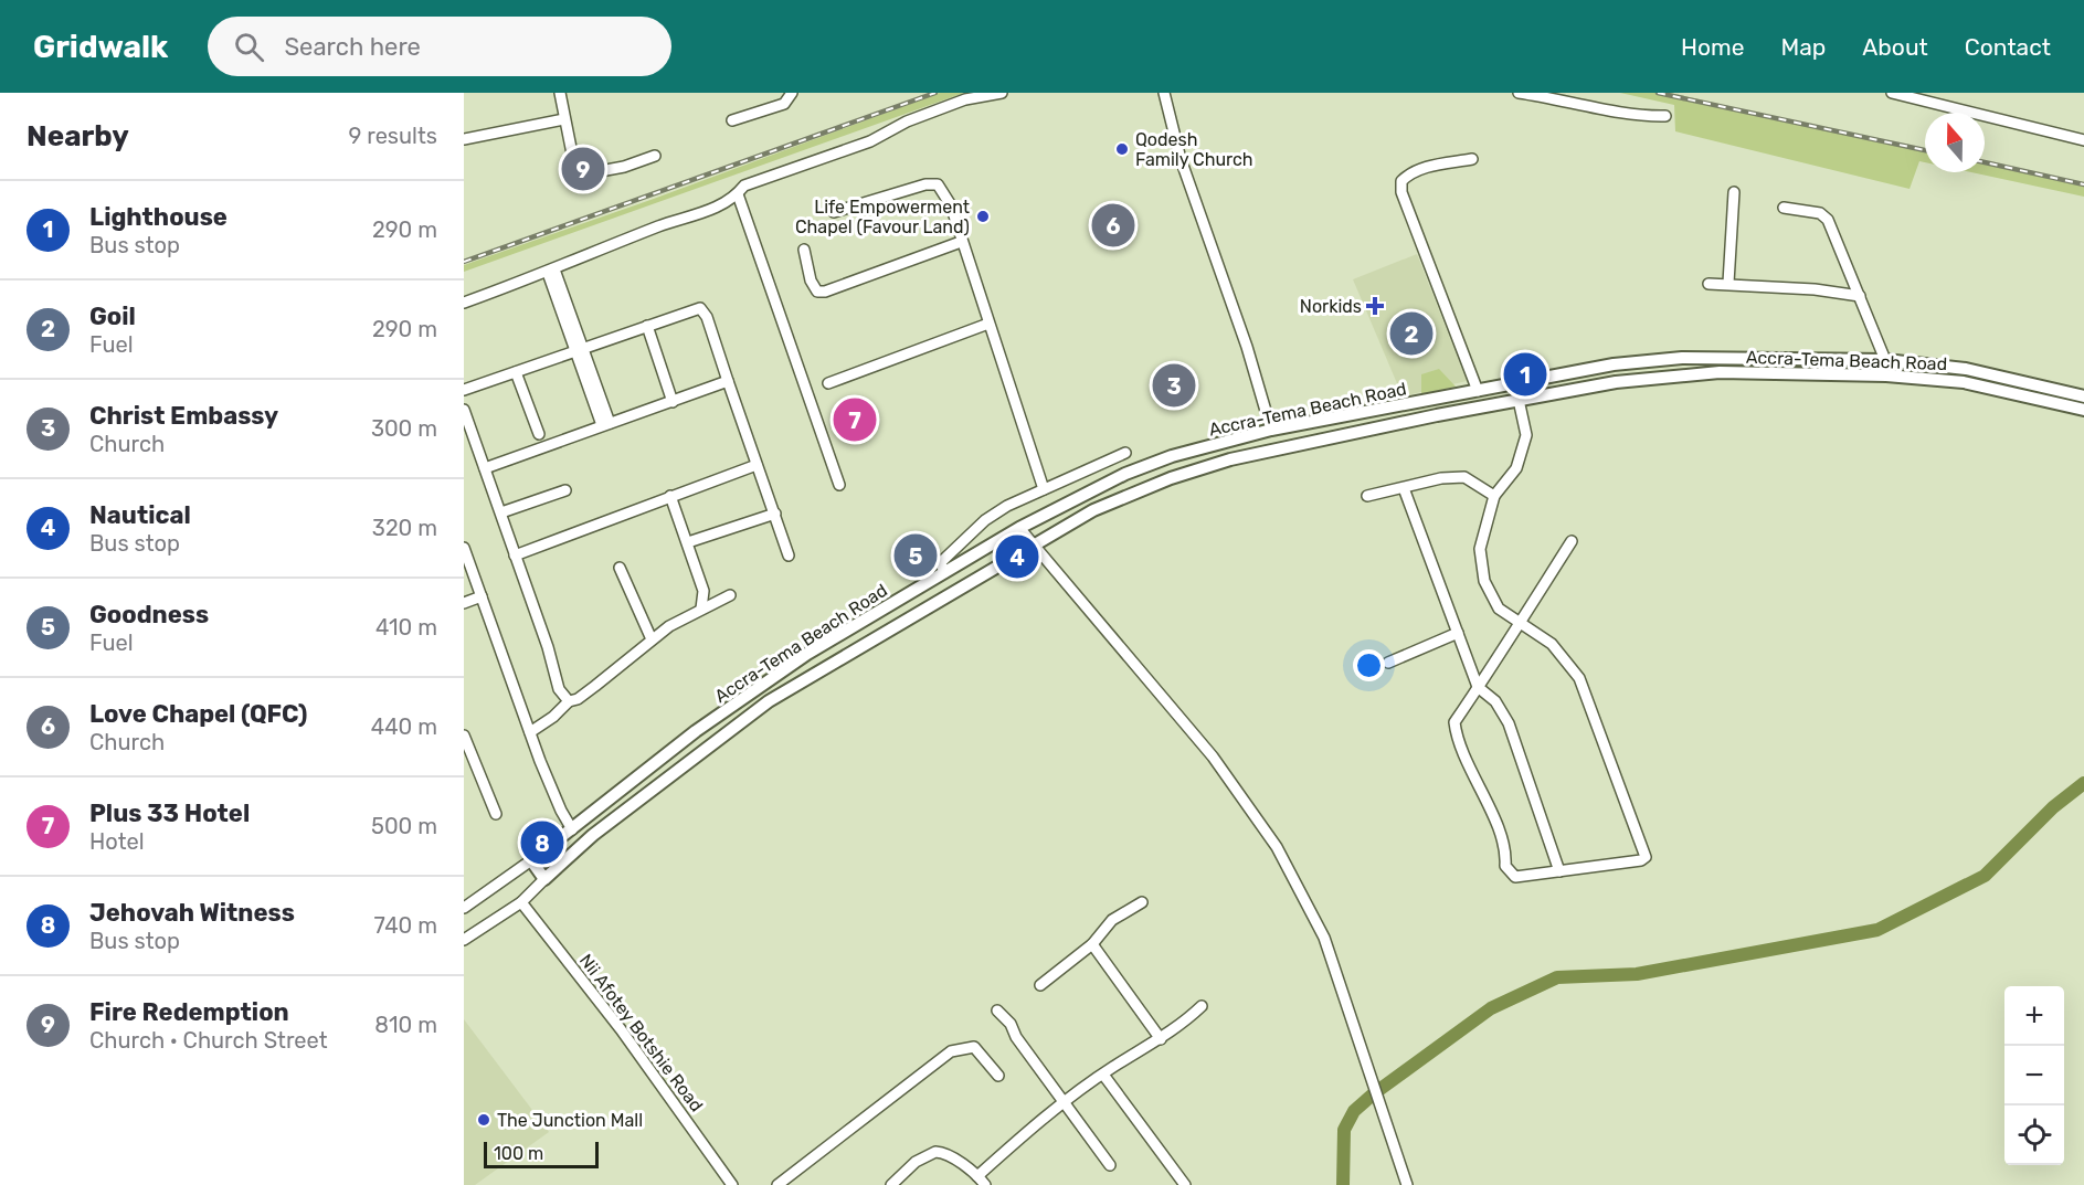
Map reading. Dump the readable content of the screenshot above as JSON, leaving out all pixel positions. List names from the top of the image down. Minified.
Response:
{"streets":{"main road":["Accra-Tema Beach Road"],"street":["Nii Afotey Botshie Road"]},"places":{"other":["Qodesh Family Church","Life Empowerment Chapel (Favour Land)","The Junction Mall"],"health":["Norkids"]},"scale_bar":"100 m","north":"top","page":{"header":"Gridwalk","search":"Search here","nav":["Home","Map","About","Contact"],"heading":["Nearby","9 results"],"pins":["9","6","2","1","3","7","5","4","8"],"list":[{"mark":"1","name":"Lighthouse","note":"Bus stop","value":"290 m"},{"mark":"2","name":"Goil","note":"Fuel","value":"290 m"},{"mark":"3","name":"Christ Embassy","note":"Church","value":"300 m"},{"mark":"4","name":"Nautical","note":"Bus stop","value":"320 m"},{"mark":"5","name":"Goodness","note":"Fuel","value":"410 m"},{"mark":"6","name":"Love Chapel (QFC)","note":"Church","value":"440 m"},{"mark":"7","name":"Plus 33 Hotel","note":"Hotel","value":"500 m"},{"mark":"8","name":"Jehovah Witness","note":"Bus stop","value":"740 m"},{"mark":"9","name":"Fire Redemption","note":"Church · Church Street","value":"810 m"}],"map_buttons":["+","−"],"scale":"100 m"}}
